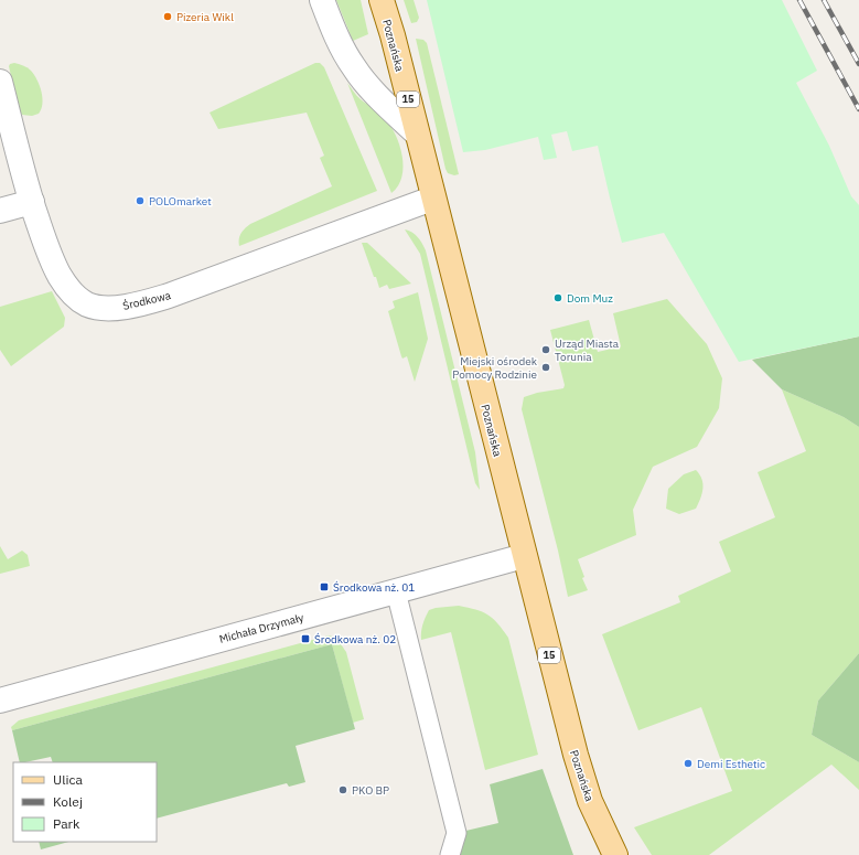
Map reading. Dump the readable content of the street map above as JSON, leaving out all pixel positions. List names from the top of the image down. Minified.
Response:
{"streets":{"main road":["Poznańska","15"],"street":["Środkowa","Michała Drzymały"]},"crossings":[["Poznańska","Środkowa"],["Poznańska","Michała Drzymały"]],"places":{"other":["Pizeria Wikl","POLOmarket","Dom Muz","Urząd Miasta Torunia","Miejski ośrodek Pomocy Rodzinie","Demi Esthetic","PKO BP"],"transit":["Środkowa nż. 01","Środkowa nż. 02"]},"legend":["Ulica","Kolej","Park"]}
